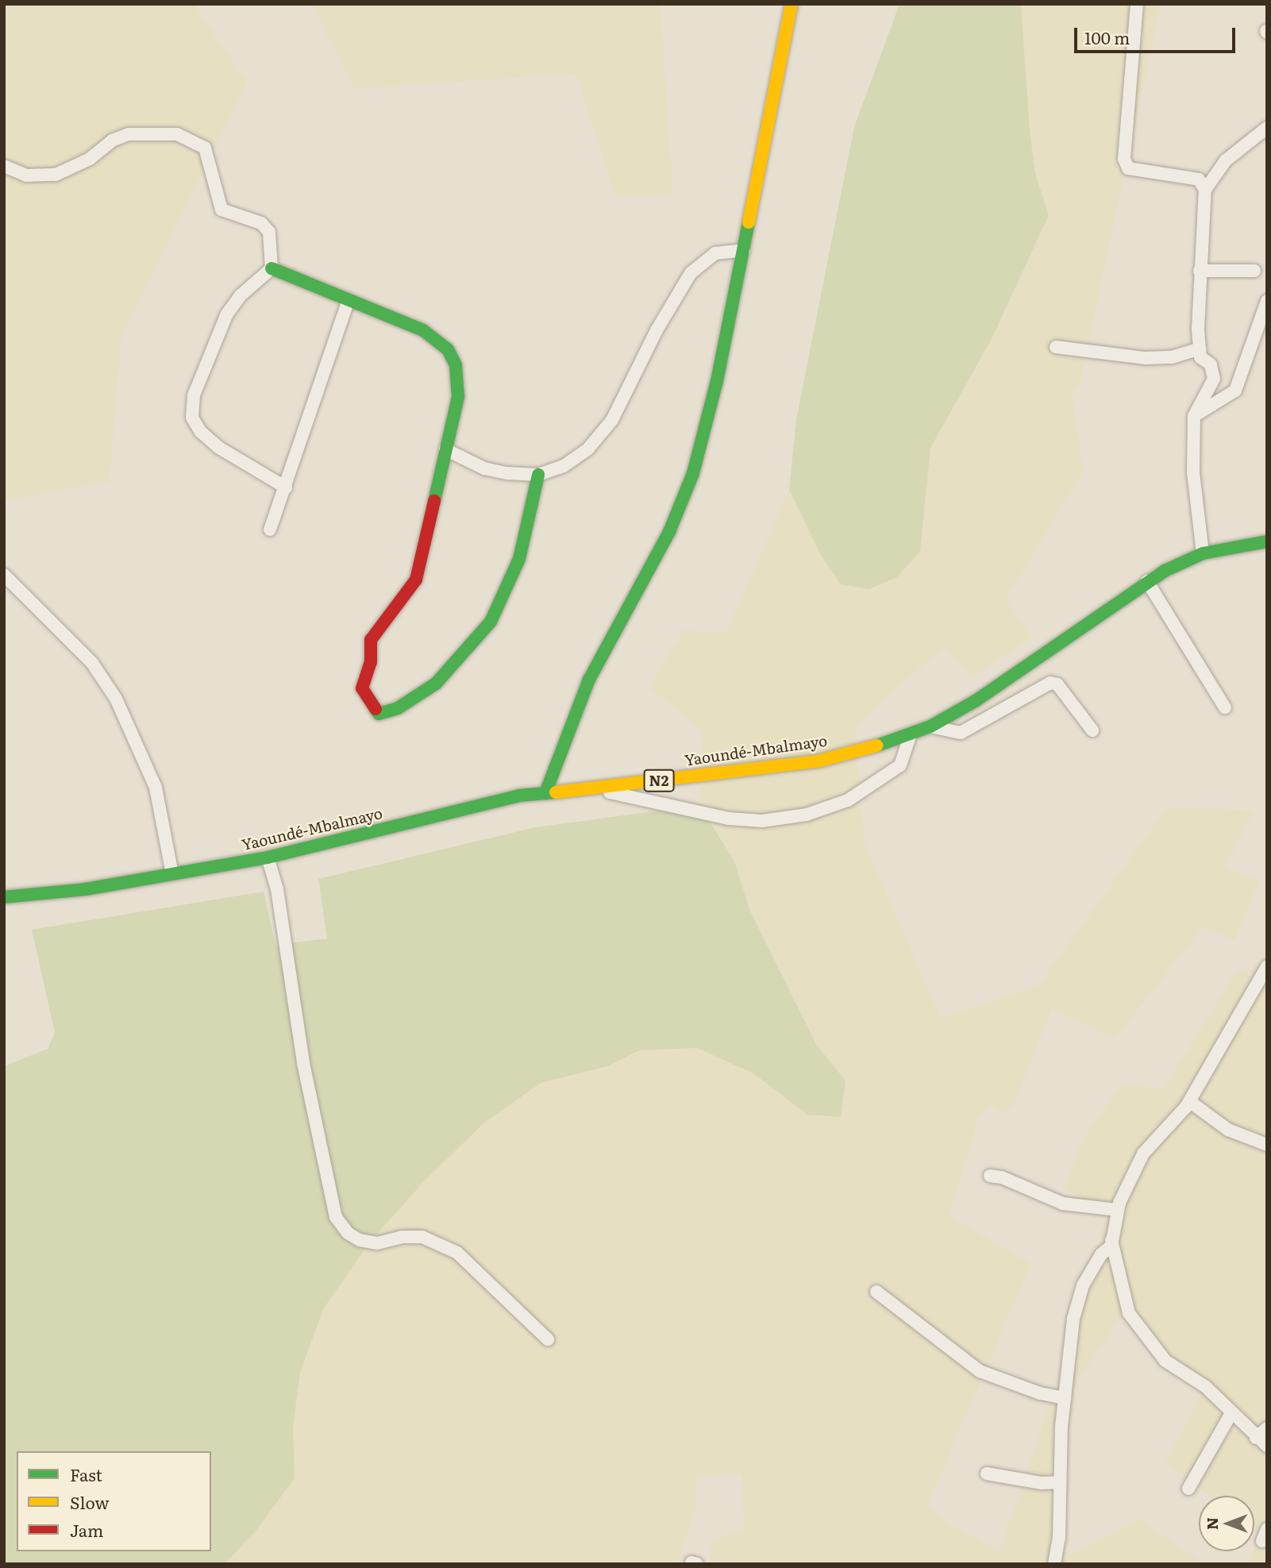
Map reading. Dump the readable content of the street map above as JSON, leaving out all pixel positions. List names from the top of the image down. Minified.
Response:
{"streets":{"main road":["Yaoundé-Mbalmayo","N2"]},"legend":["Fast","Slow","Jam"],"scale_bar":"100 m","north":"left"}
